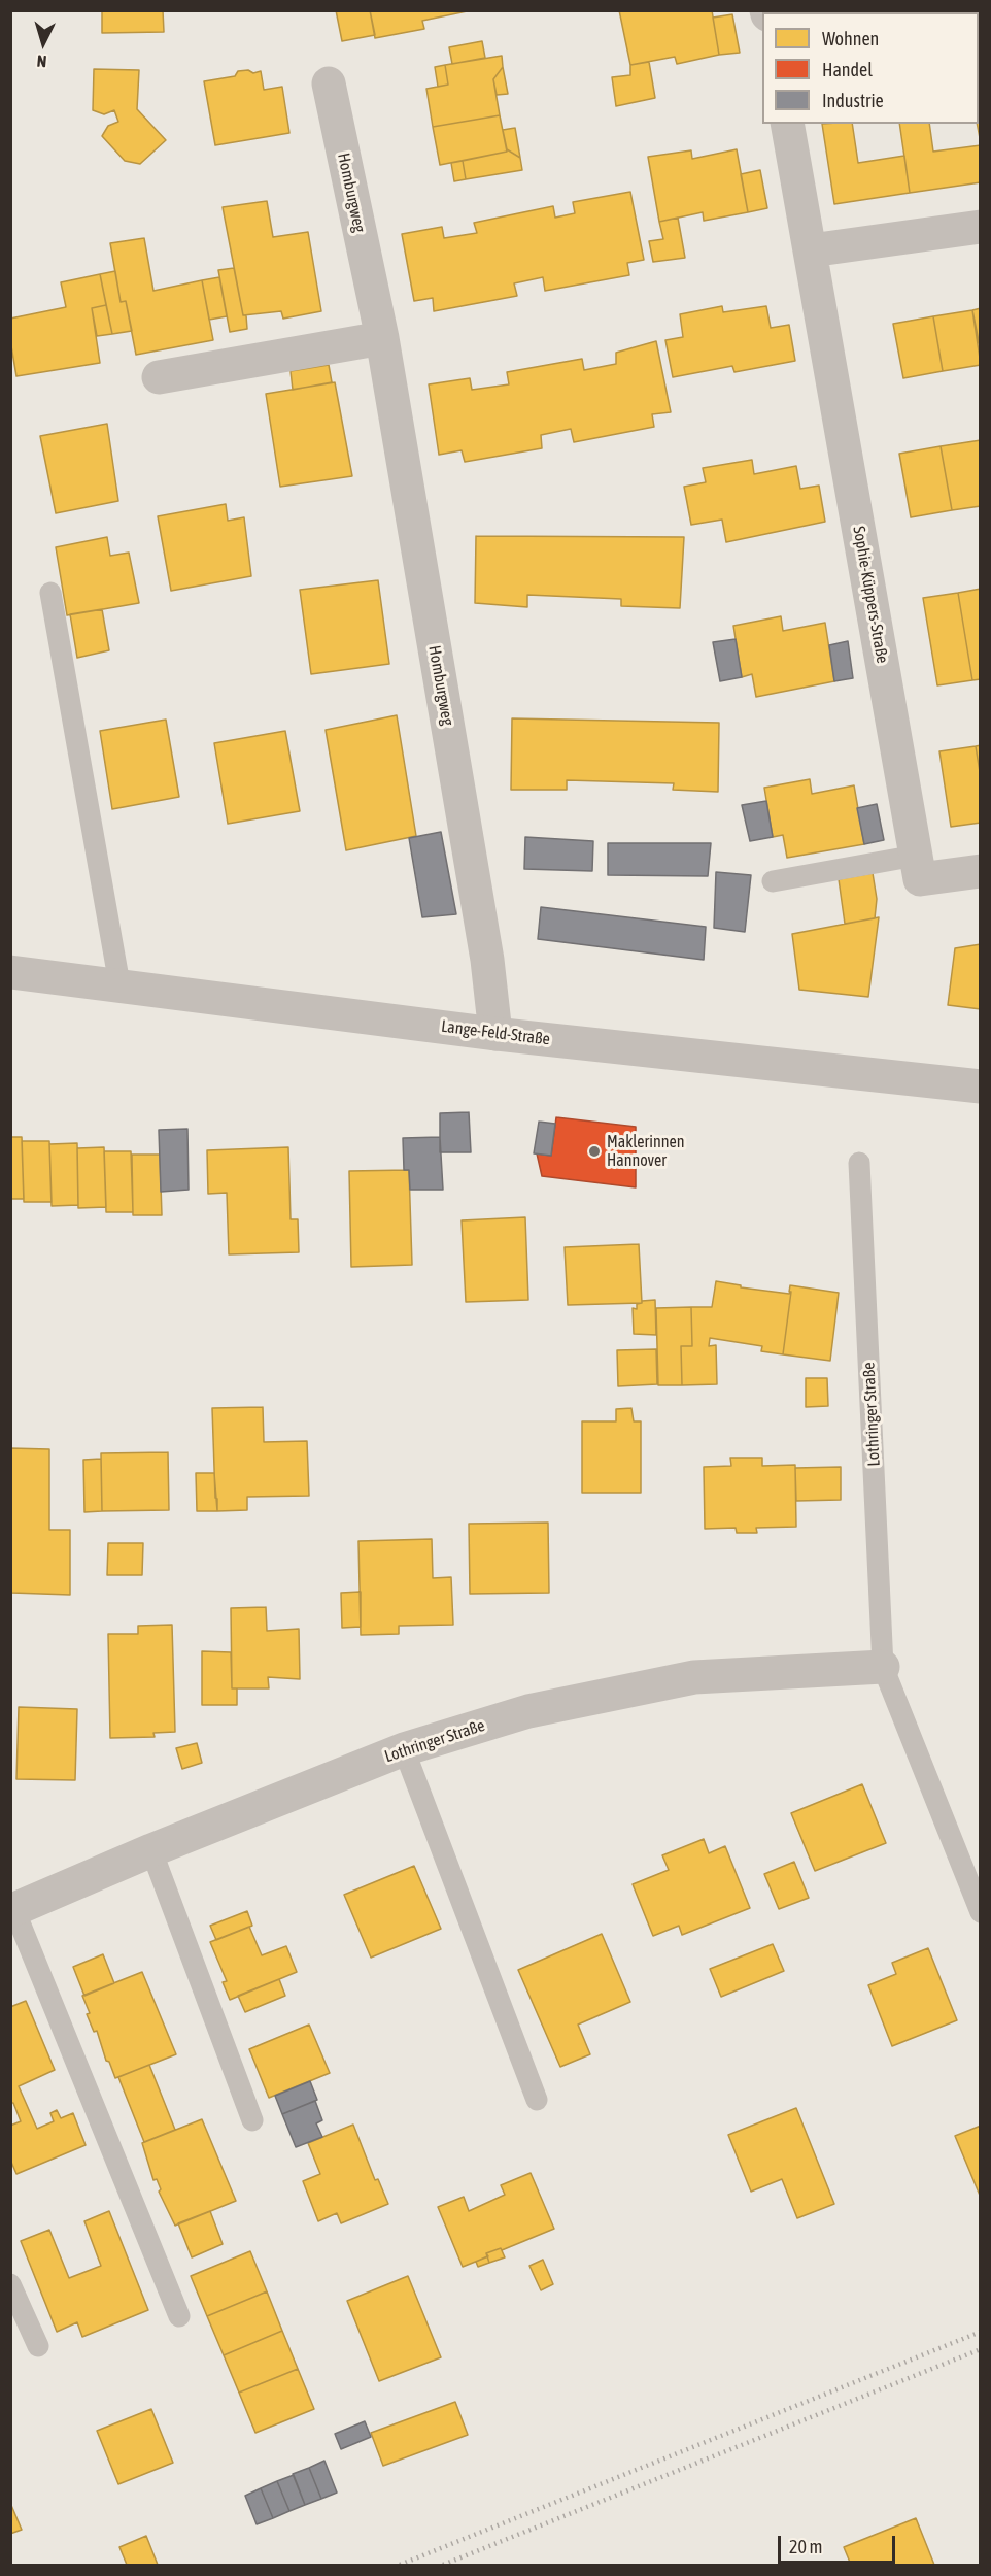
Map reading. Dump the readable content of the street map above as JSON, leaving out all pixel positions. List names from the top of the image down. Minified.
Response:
{"streets":{"street":["Homburgweg","Sophie-Küppers-Straße","Lange-Feld-Straße","Lothringer Straße"]},"crossings":[["Homburgweg","Lange-Feld-Straße"]],"places":["Maklerinnen Hannover"],"legend":["Wohnen","Handel","Industrie"],"scale_bar":"20 m","north":"bottom"}
